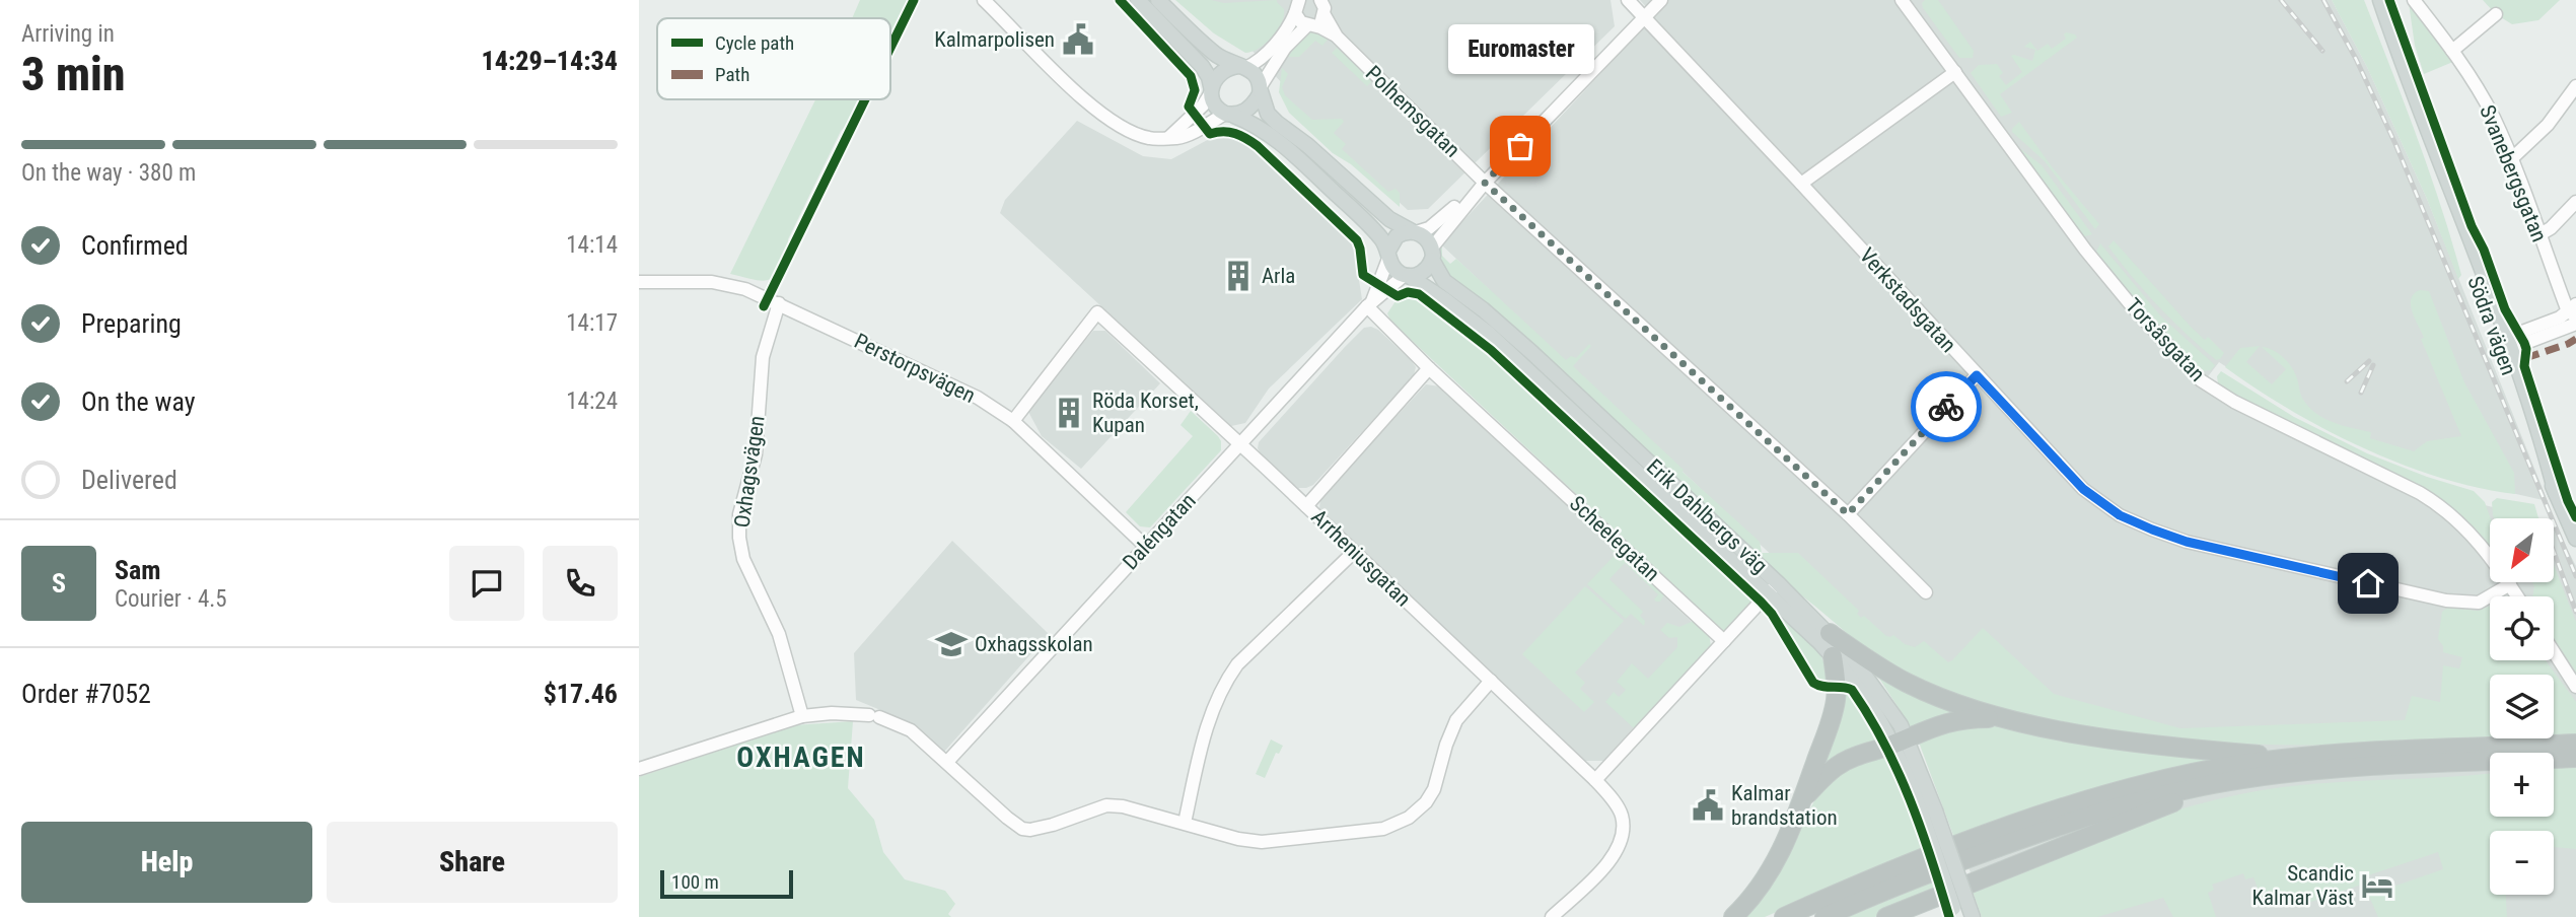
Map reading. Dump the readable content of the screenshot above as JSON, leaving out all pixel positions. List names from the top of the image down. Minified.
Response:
{"streets":{"main road":["Södra vägen","Erik Dahlbergs väg"],"street":["Polhemsgatan","Svanebergsgatan","Verkstadsgatan","Torsåsgatan","Perstorpsvägen","Oxhagsvägen","Daléngatan","Scheelegatan","Arrheniusgatan"]},"crossings":[["Verkstadsgatan","Torsåsgatan"],["Perstorpsvägen","Oxhagsvägen"],["Perstorpsvägen","Daléngatan"],["Perstorpsvägen","Arrheniusgatan"],["Erik Dahlbergs väg","Daléngatan"],["Daléngatan","Scheelegatan"],["Daléngatan","Arrheniusgatan"]],"districts":["OXHAGEN"],"places":{"public building":["Kalmarpolisen","Kalmar brandstation"],"other":["Euromaster"],"building":["Arla","Röda Korset, Kupan"],"school or university":["Oxhagsskolan"],"hotel":["Scandic Kalmar Väst"]},"legend":["Cycle path","Path"],"scale_bar":"100 m","north":"bottom left","page":{"heading":["3 min","Arriving in","14:29–14:34"],"panel":["Sam","Courier · 4.5","Order #7052","$17.46"],"bubble":"Euromaster","bar":"On the way · 380 m","list":[["Confirmed","14:14"],["Preparing","14:17"],["On the way","14:24"],"Delivered"],"map_buttons":["+","−"],"round":"S","buttons":["Help","Share"],"scale":"100 m"}}
